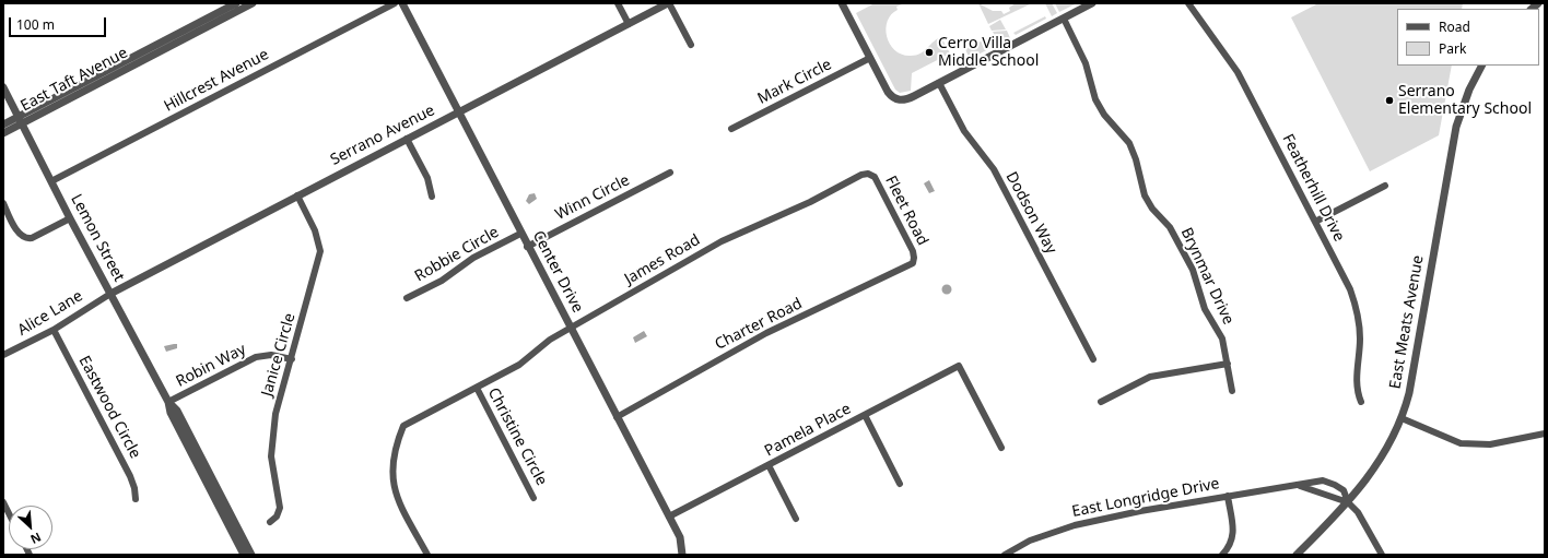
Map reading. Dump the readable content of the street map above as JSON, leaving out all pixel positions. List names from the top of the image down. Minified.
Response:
{"streets":{"street":["East Taft Avenue","Hillcrest Avenue","Mark Circle","Serrano Avenue","Featherhill Drive","Winn Circle","Fleet Road","Dodson Way","Lemon Street","Robbie Circle","James Road","Center Drive","Brynmar Drive","Alice Lane","East Meats Avenue","Charter Road","Janice Circle","Robin Way","Eastwood Circle","Pamela Place","Christine Circle","East Longridge Drive"]},"crossings":[["East Taft Avenue","Lemon Street"],["Hillcrest Avenue","Lemon Street"],["Serrano Avenue","Lemon Street"],["Serrano Avenue","Center Drive"],["Serrano Avenue","Alice Lane"],["Serrano Avenue","Janice Circle"],["Winn Circle","Center Drive"],["Fleet Road","James Road"],["Fleet Road","Charter Road"],["Lemon Street","Alice Lane"],["Lemon Street","Robin Way"],["Robbie Circle","Center Drive"],["James Road","Center Drive"],["James Road","Christine Circle"],["Center Drive","Charter Road"],["Center Drive","Pamela Place"],["Alice Lane","Eastwood Circle"],["East Meats Avenue","East Longridge Drive"],["Janice Circle","Robin Way"]],"places":["Cerro Villa Middle School","Serrano Elementary School"],"legend":["Road","Park"],"scale_bar":"100 m","north":"bottom right"}
